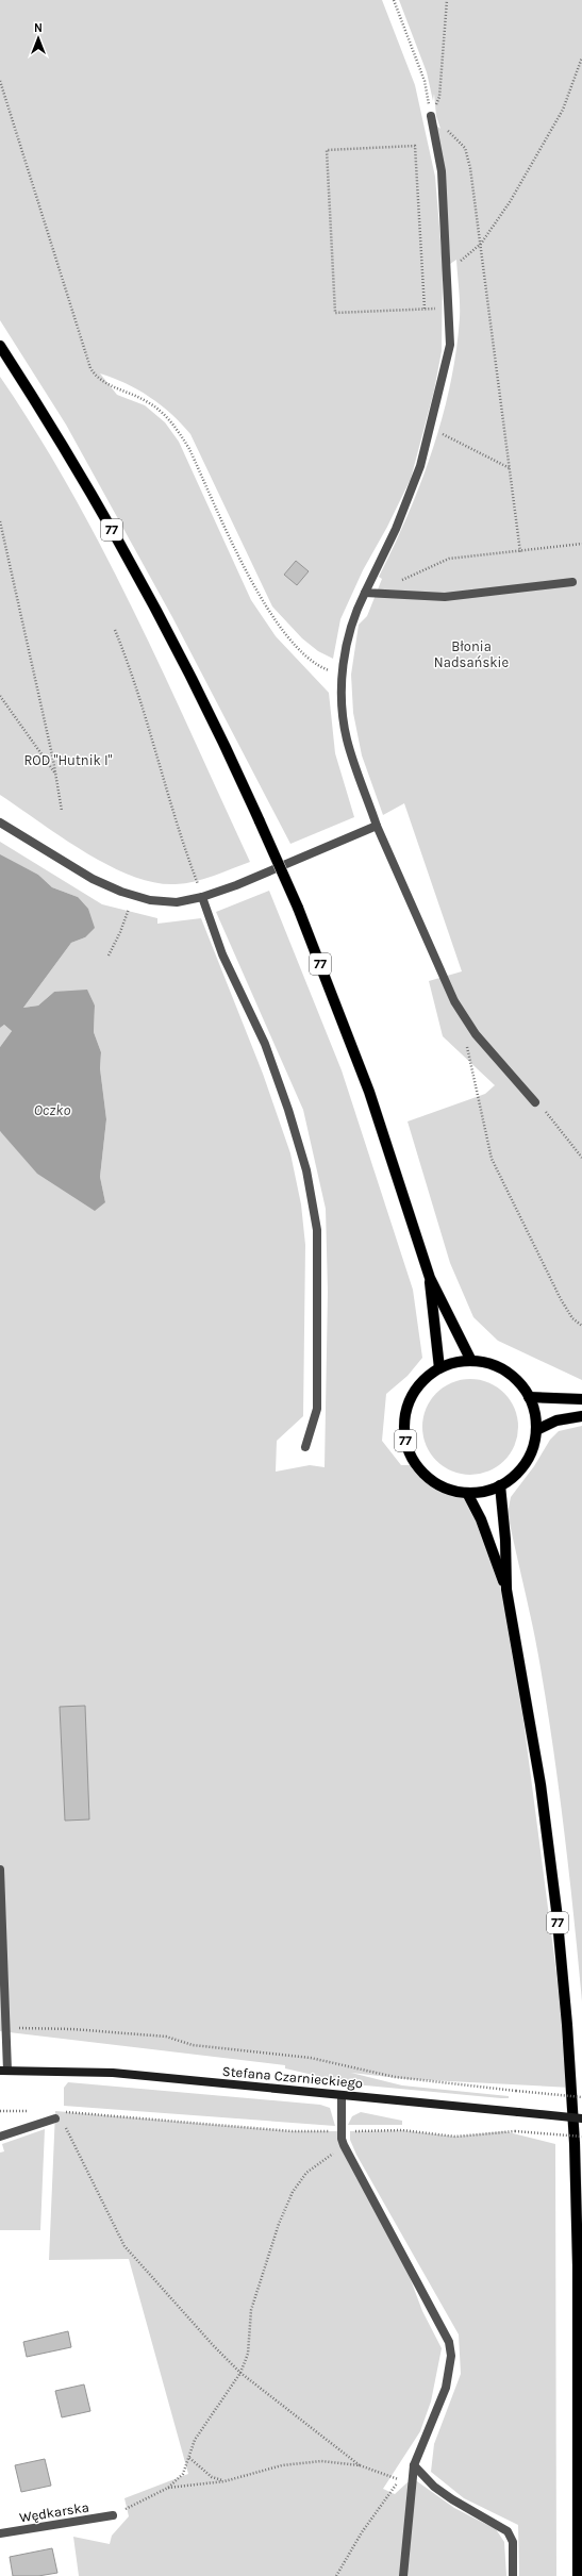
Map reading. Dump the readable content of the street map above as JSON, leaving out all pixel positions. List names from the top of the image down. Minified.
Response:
{"streets":{"main road":["77"],"street":["Stefana Czarnieckiego","Wędkarska"]},"water":["Oczko"],"parks":["Błonia Nadsańskie","ROD \"Hutnik I\""],"north":"top"}
